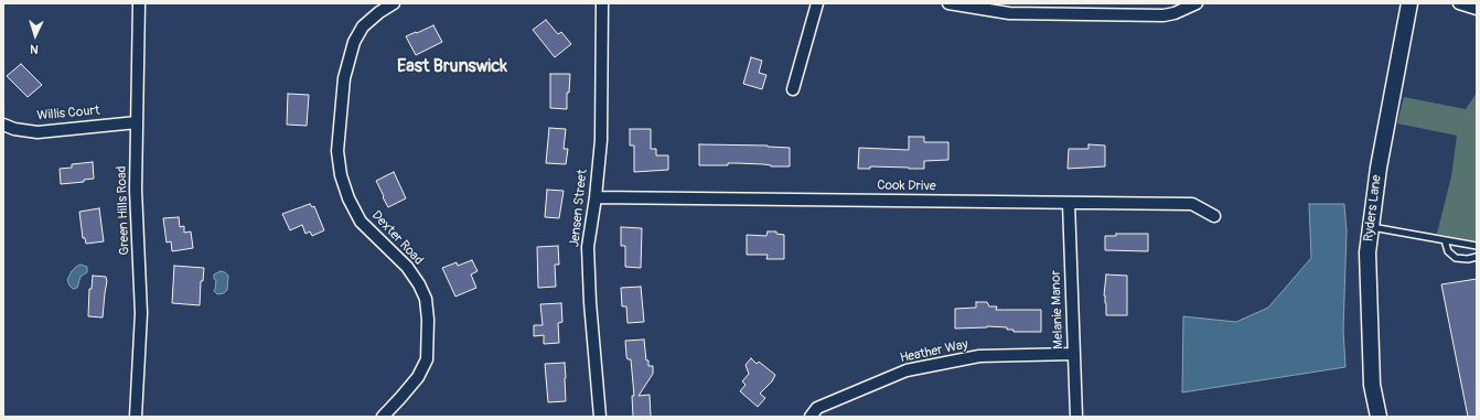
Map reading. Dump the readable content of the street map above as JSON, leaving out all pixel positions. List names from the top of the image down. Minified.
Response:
{"streets":{"main road":["Ryders Lane"],"street":["Willis Court","Cook Drive","Jensen Street","Green Hills Road","Dexter Road","Melanie Manor","Heather Way"]},"crossings":[["Willis Court","Green Hills Road"],["Cook Drive","Jensen Street"],["Cook Drive","Melanie Manor"],["Melanie Manor","Heather Way"]],"districts":["East Brunswick"],"north":"bottom"}
